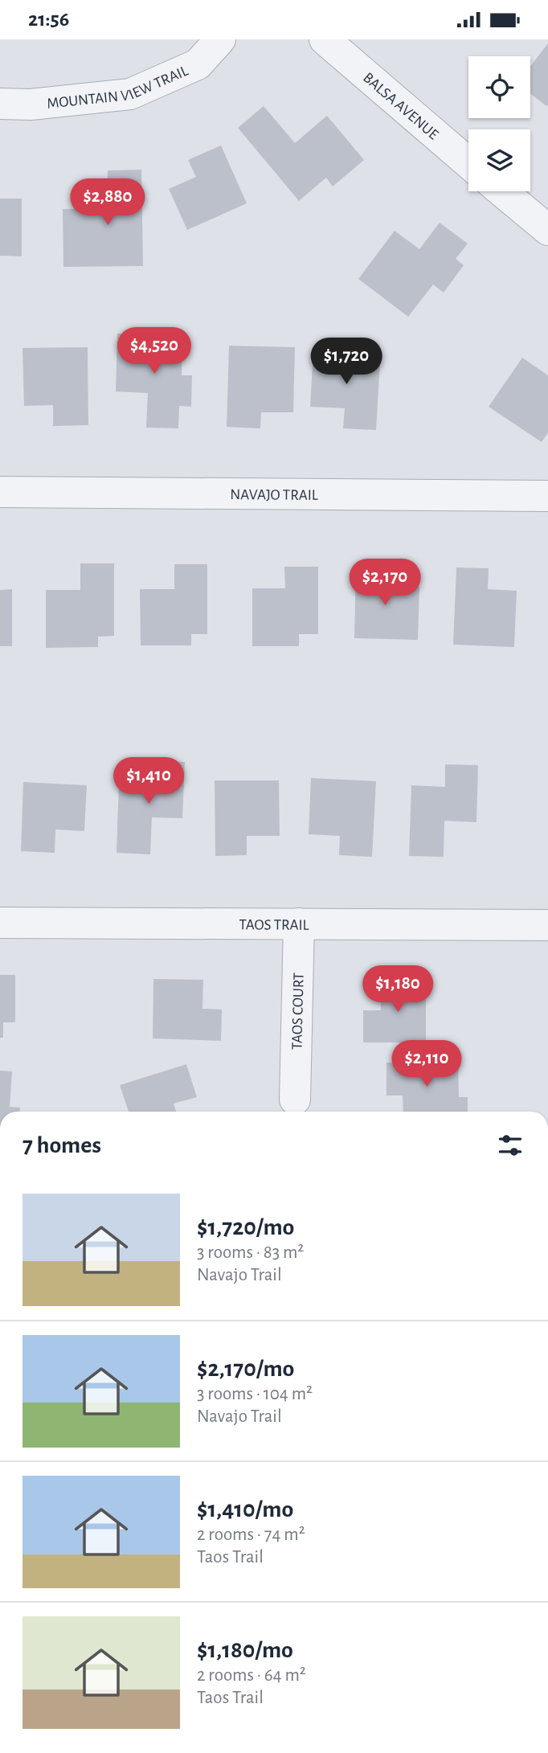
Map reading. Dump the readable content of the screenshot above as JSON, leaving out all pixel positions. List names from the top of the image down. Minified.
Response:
{"streets":{"street":["MOUNTAIN VIEW TRAIL","BALSA AVENUE","NAVAJO TRAIL","TAOS TRAIL","TAOS COURT"]},"crossings":[["TAOS TRAIL","TAOS COURT"]],"page":{"status":"21:56","price":["$2,880","$4,520","$1,720","$2,170","$1,410","$1,180","$2,110"],"heading":"7 homes","list":[{"name":"$1,720/mo","note":"3 rooms · 83 m² · Navajo Trail"},{"name":"$2,170/mo","note":"3 rooms · 104 m² · Navajo Trail"},{"name":"$1,410/mo","note":"2 rooms · 74 m² · Taos Trail"},{"name":"$1,180/mo","note":"2 rooms · 64 m² · Taos Trail"}]}}
